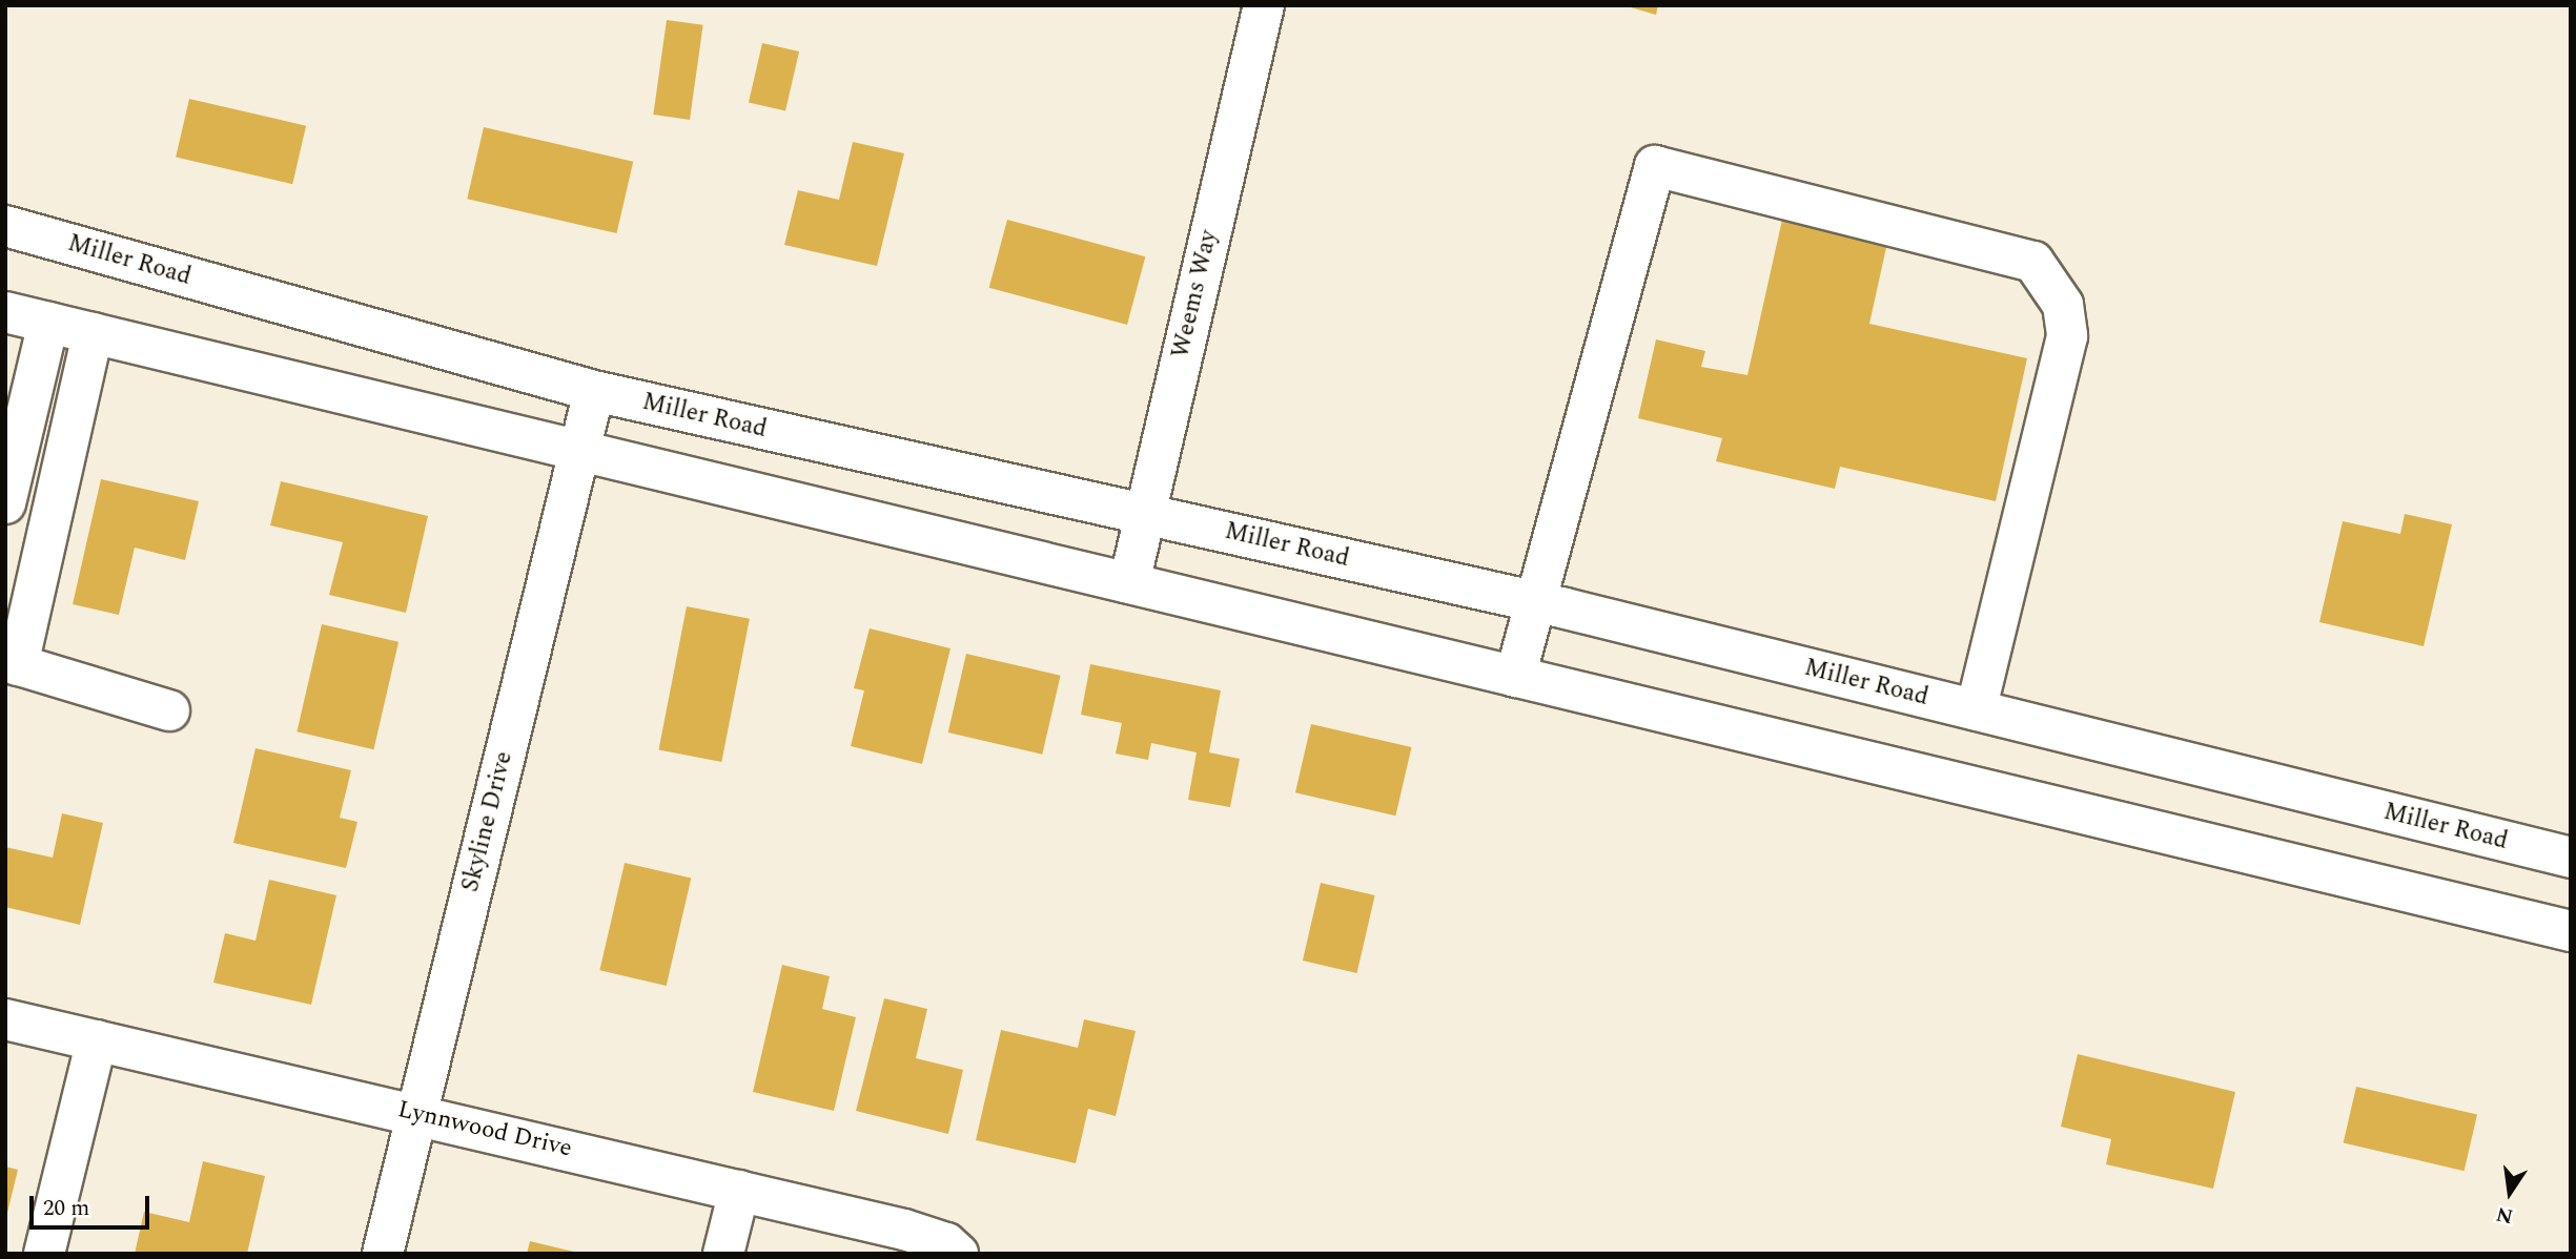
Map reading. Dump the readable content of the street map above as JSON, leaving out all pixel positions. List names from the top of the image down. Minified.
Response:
{"streets":{"main road":["Miller Road","Weems Way","Skyline Drive","Lynnwood Drive"]},"crossings":[["Miller Road","Weems Way"],["Miller Road","Skyline Drive"],["Skyline Drive","Lynnwood Drive"]],"scale_bar":"20 m","north":"bottom"}
